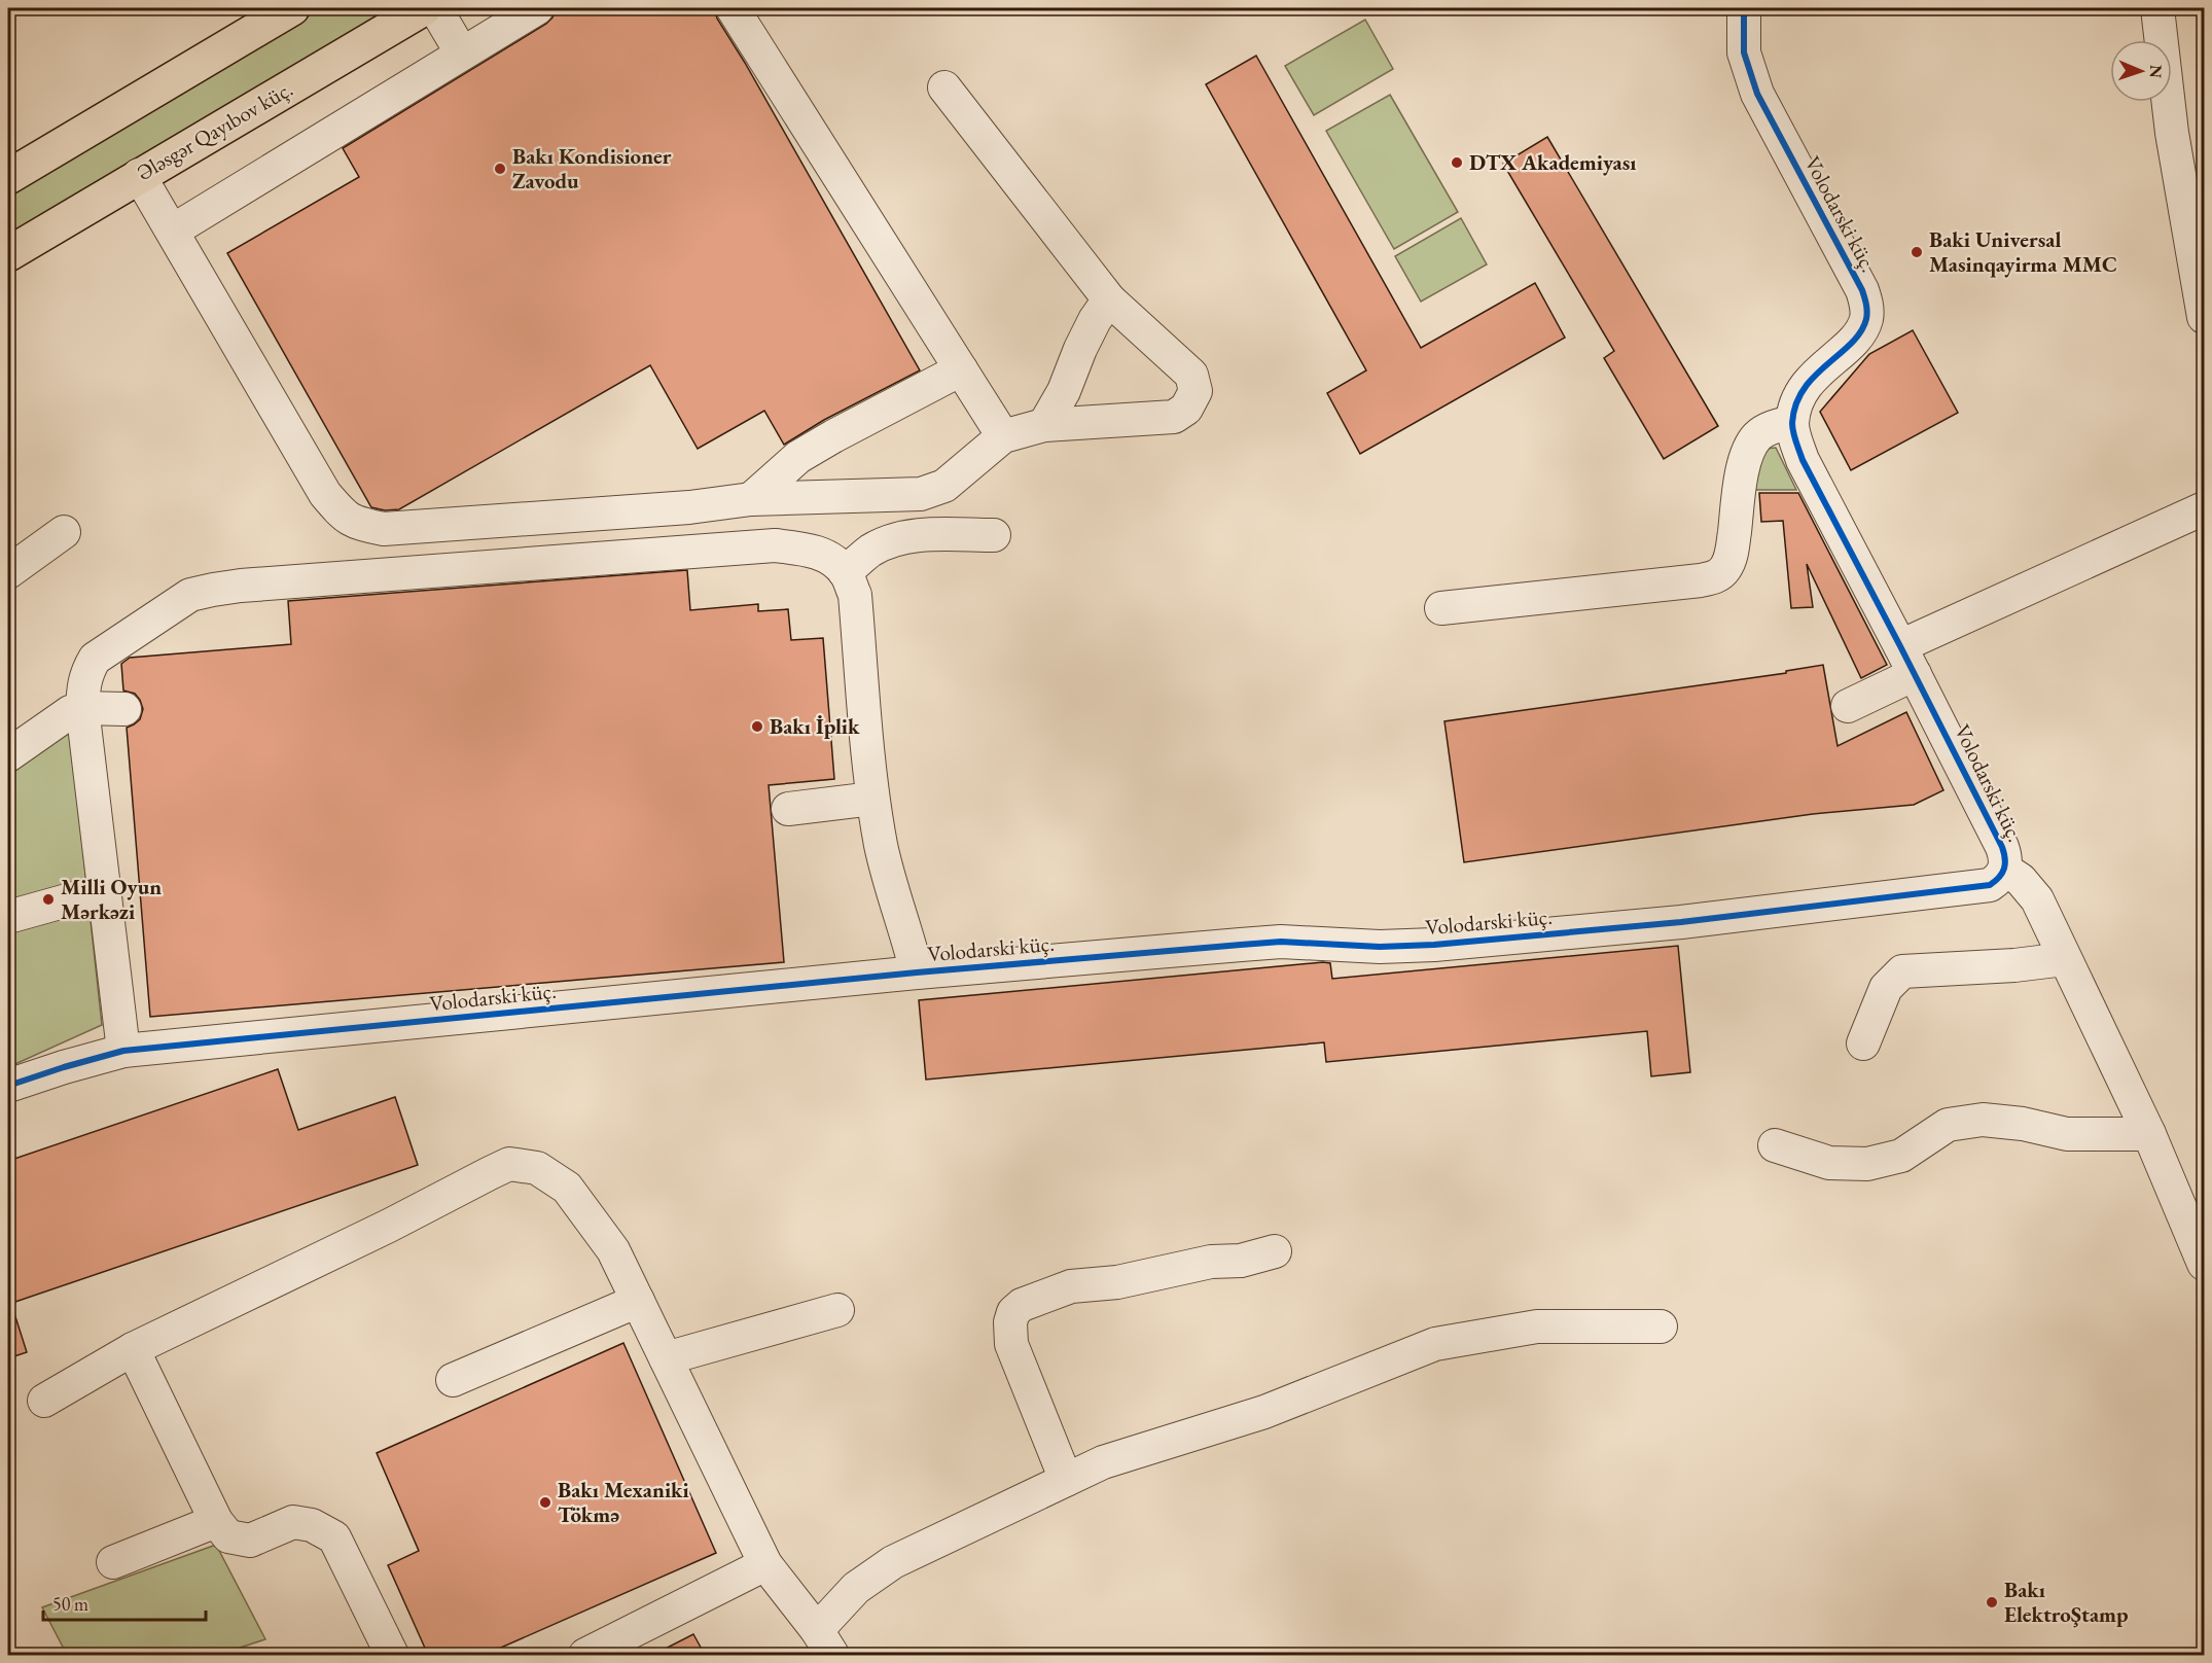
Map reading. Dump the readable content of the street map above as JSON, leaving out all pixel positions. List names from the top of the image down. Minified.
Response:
{"streets":{"main road":["Ələsgər Qayıbov küç."],"street":["Volodarski küç."]},"places":["DTX Akademiyası","Bakı Kondisioner Zavodu","Baki Universal Masinqayirma MMC","Bakı İplik","Milli Oyun Mərkəzi","Bakı Mexaniki Tökmə","Bakı ElektroŞtamp"],"scale_bar":"50 m","north":"right"}
